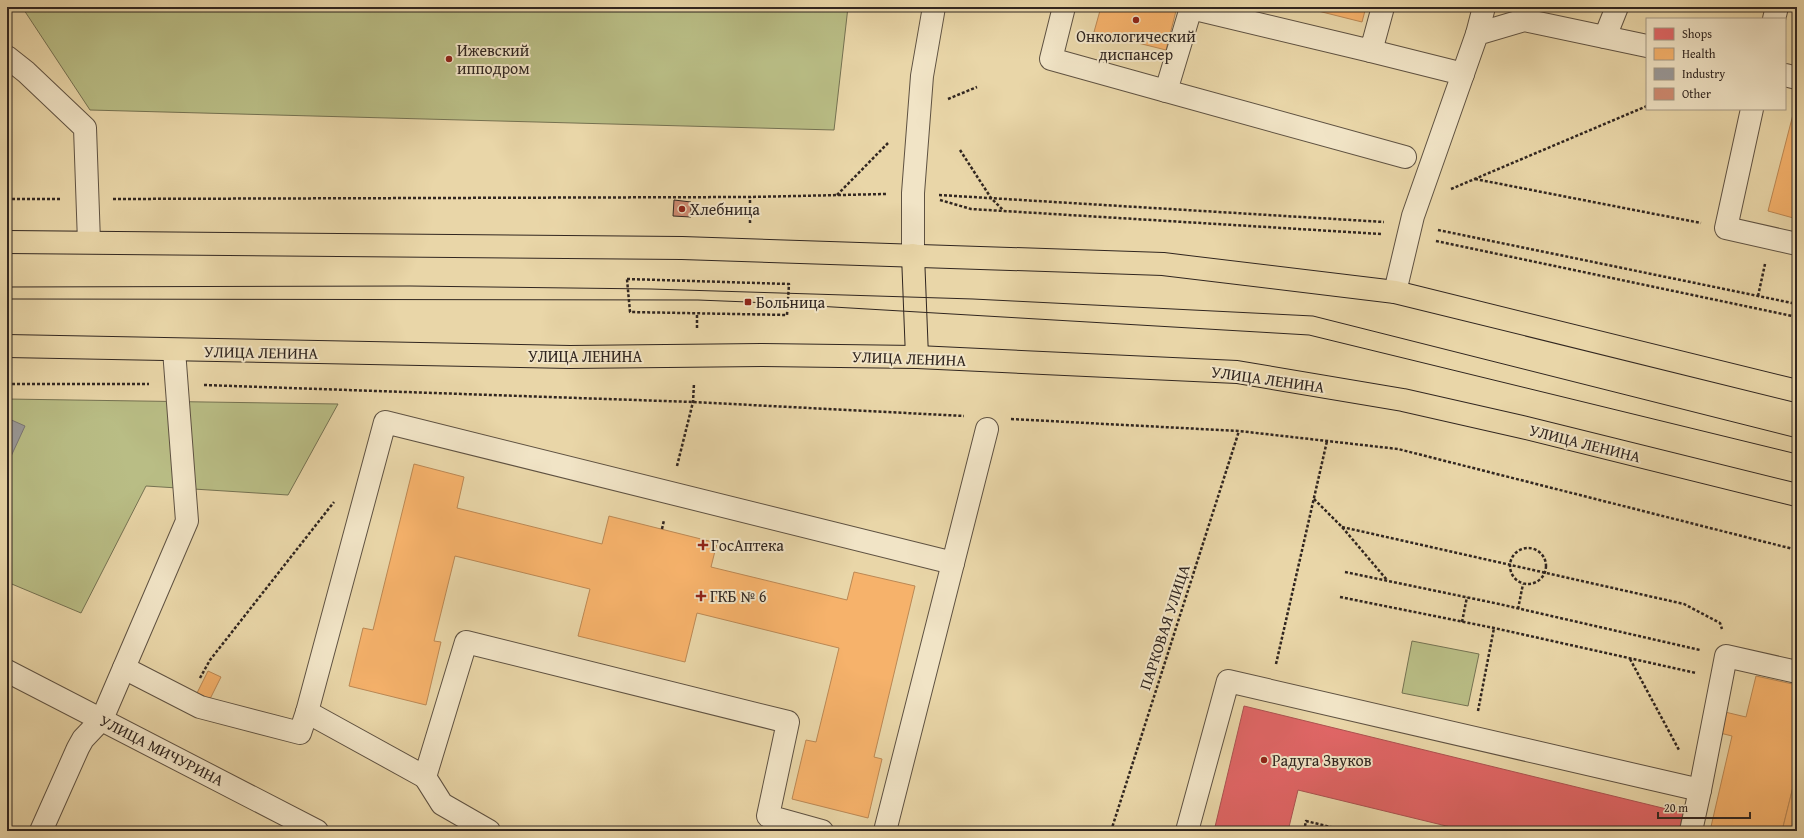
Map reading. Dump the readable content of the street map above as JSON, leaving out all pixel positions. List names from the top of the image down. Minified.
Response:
{"streets":{"main road":["УЛИЦА ЛЕНИНА"],"street":["УЛИЦА МИЧУРИНА"],"path":["ПАРКОВАЯ УЛИЦА"]},"places":{"other":["Онкологический диспансер","Ижевский ипподром","Хлебница","Радуга Звуков"],"transit":["Больница"],"health":["ГосАптека","ГКБ № 6"]},"legend":["Shops","Health","Industry","Other"],"scale_bar":"20 m"}
